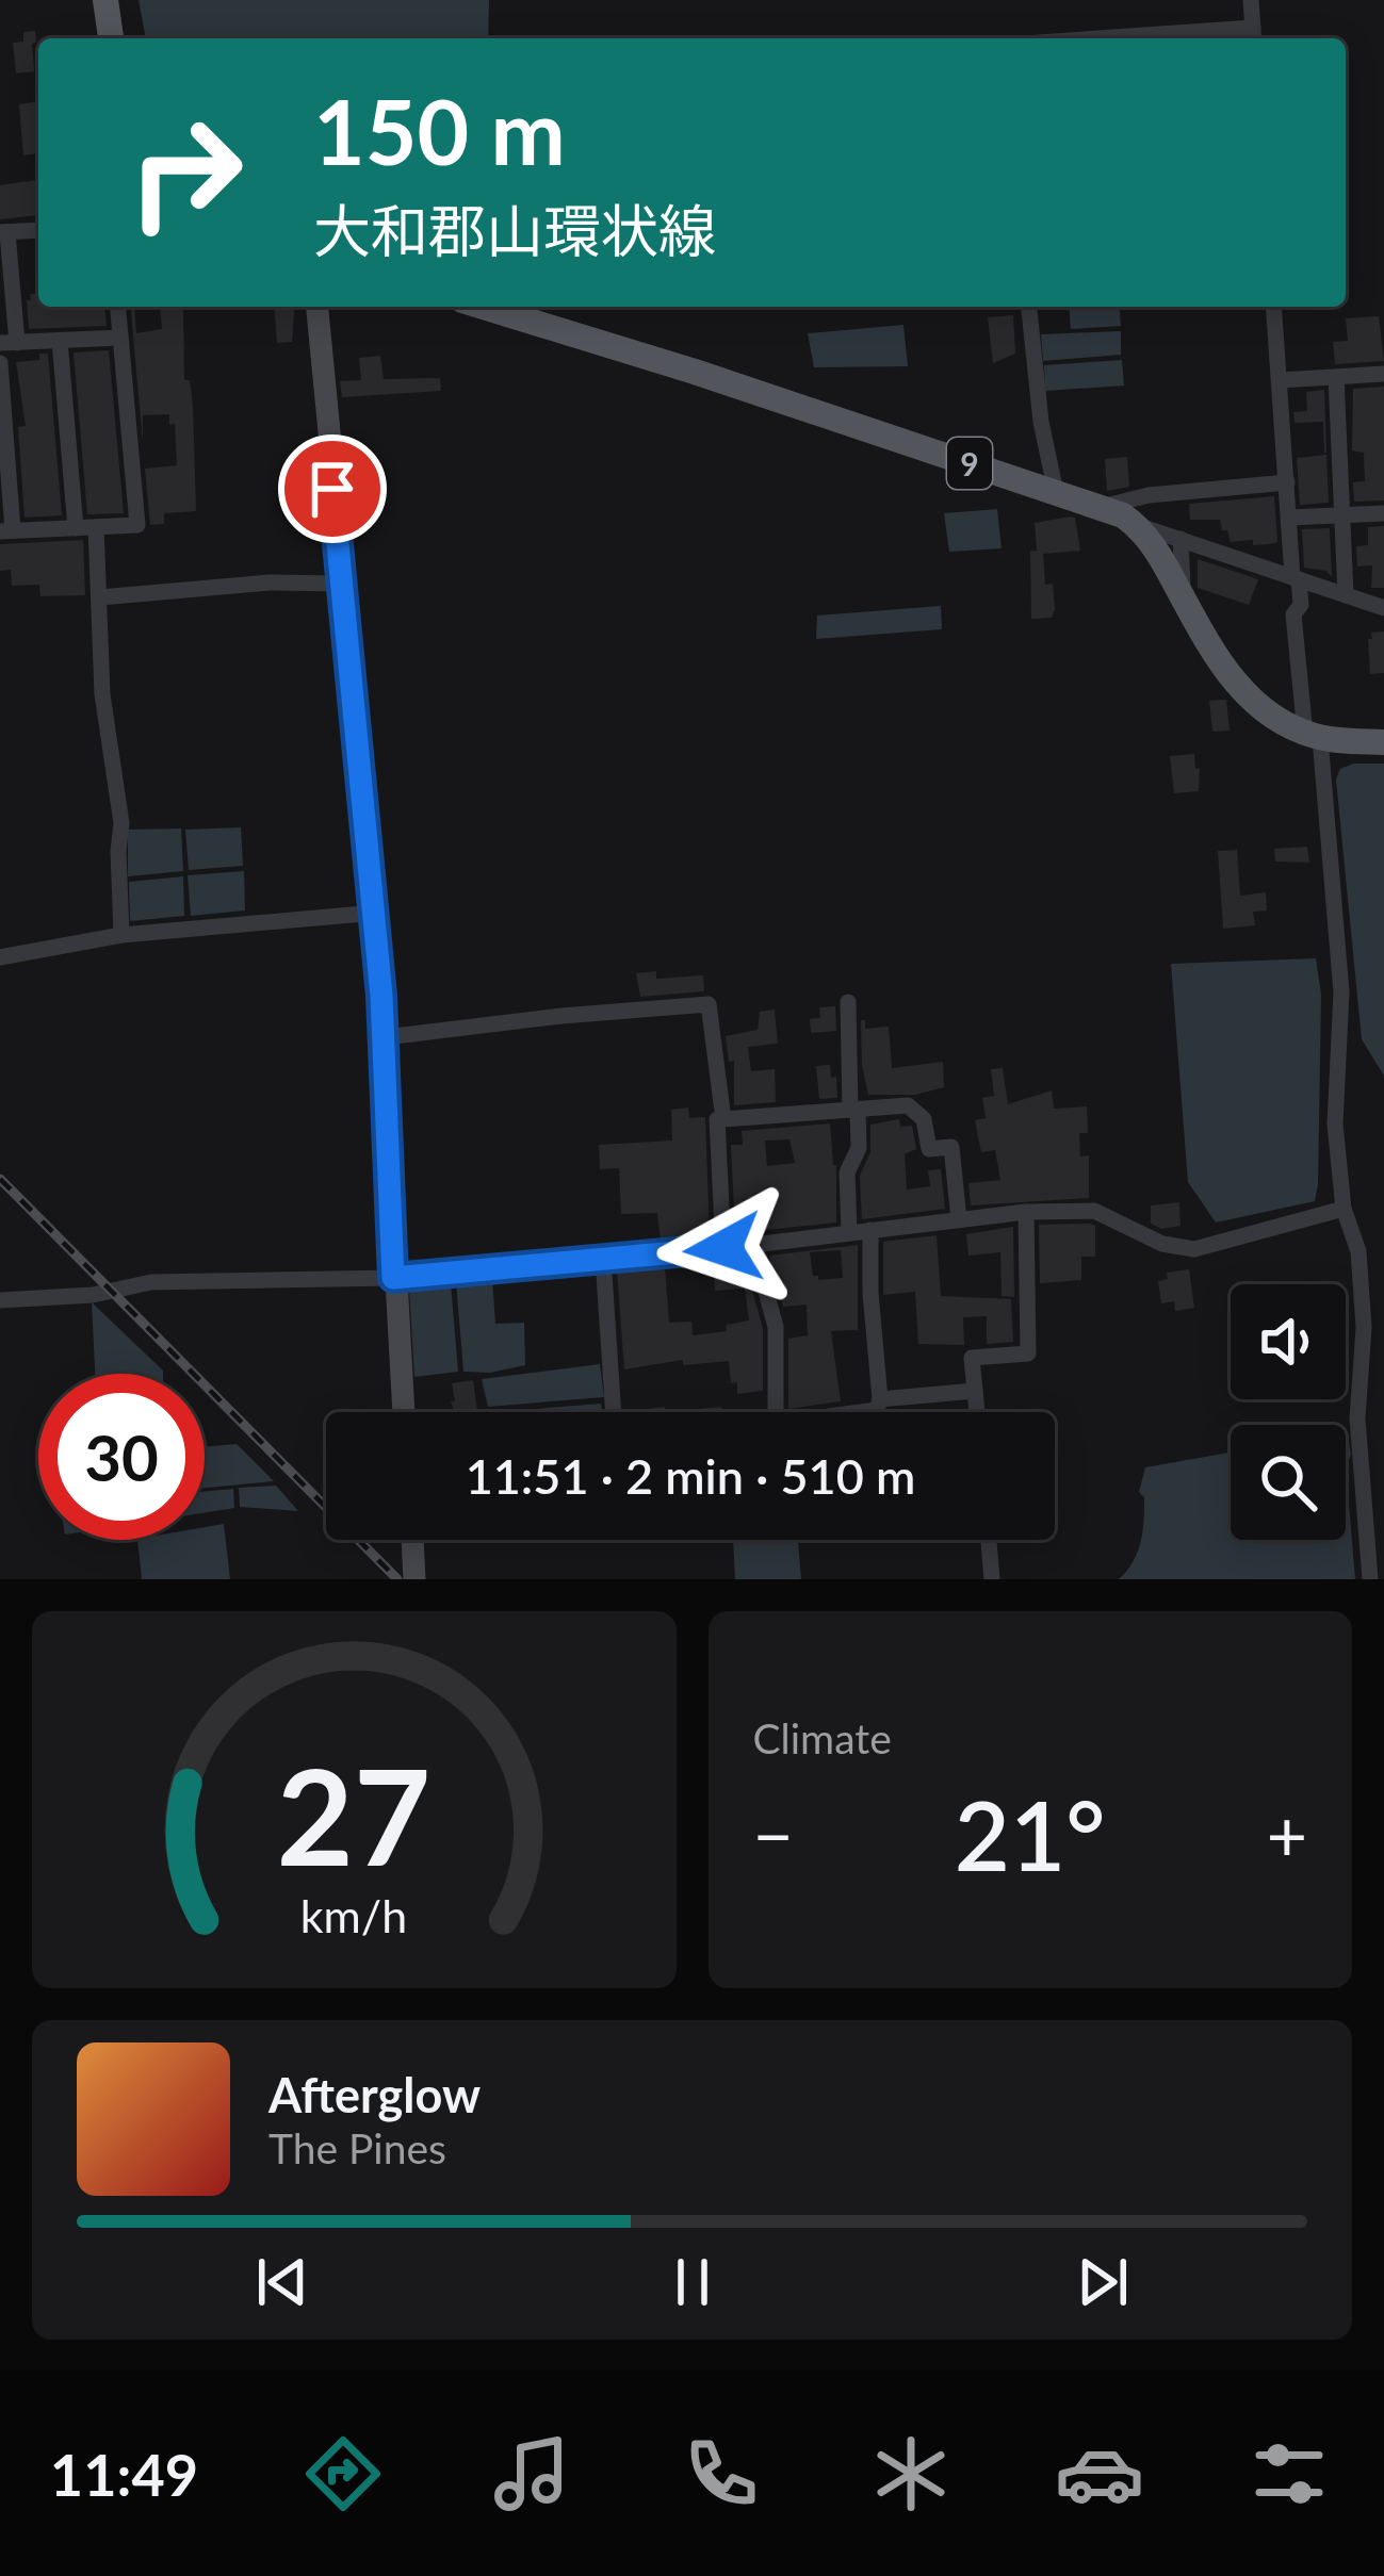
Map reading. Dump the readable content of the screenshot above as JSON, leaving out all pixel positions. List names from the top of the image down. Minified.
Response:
{"streets":{"main road":["9"]},"page":{"turn":["150 m","大和郡山環状線"],"limit":"30","trip":"11:51 · 2 min · 510 m","tile":"Climate","heat":["−","21°","+"],"song":["Afterglow","The Pines"],"tabs":"11:49","gauge":["27","km/h"]}}
